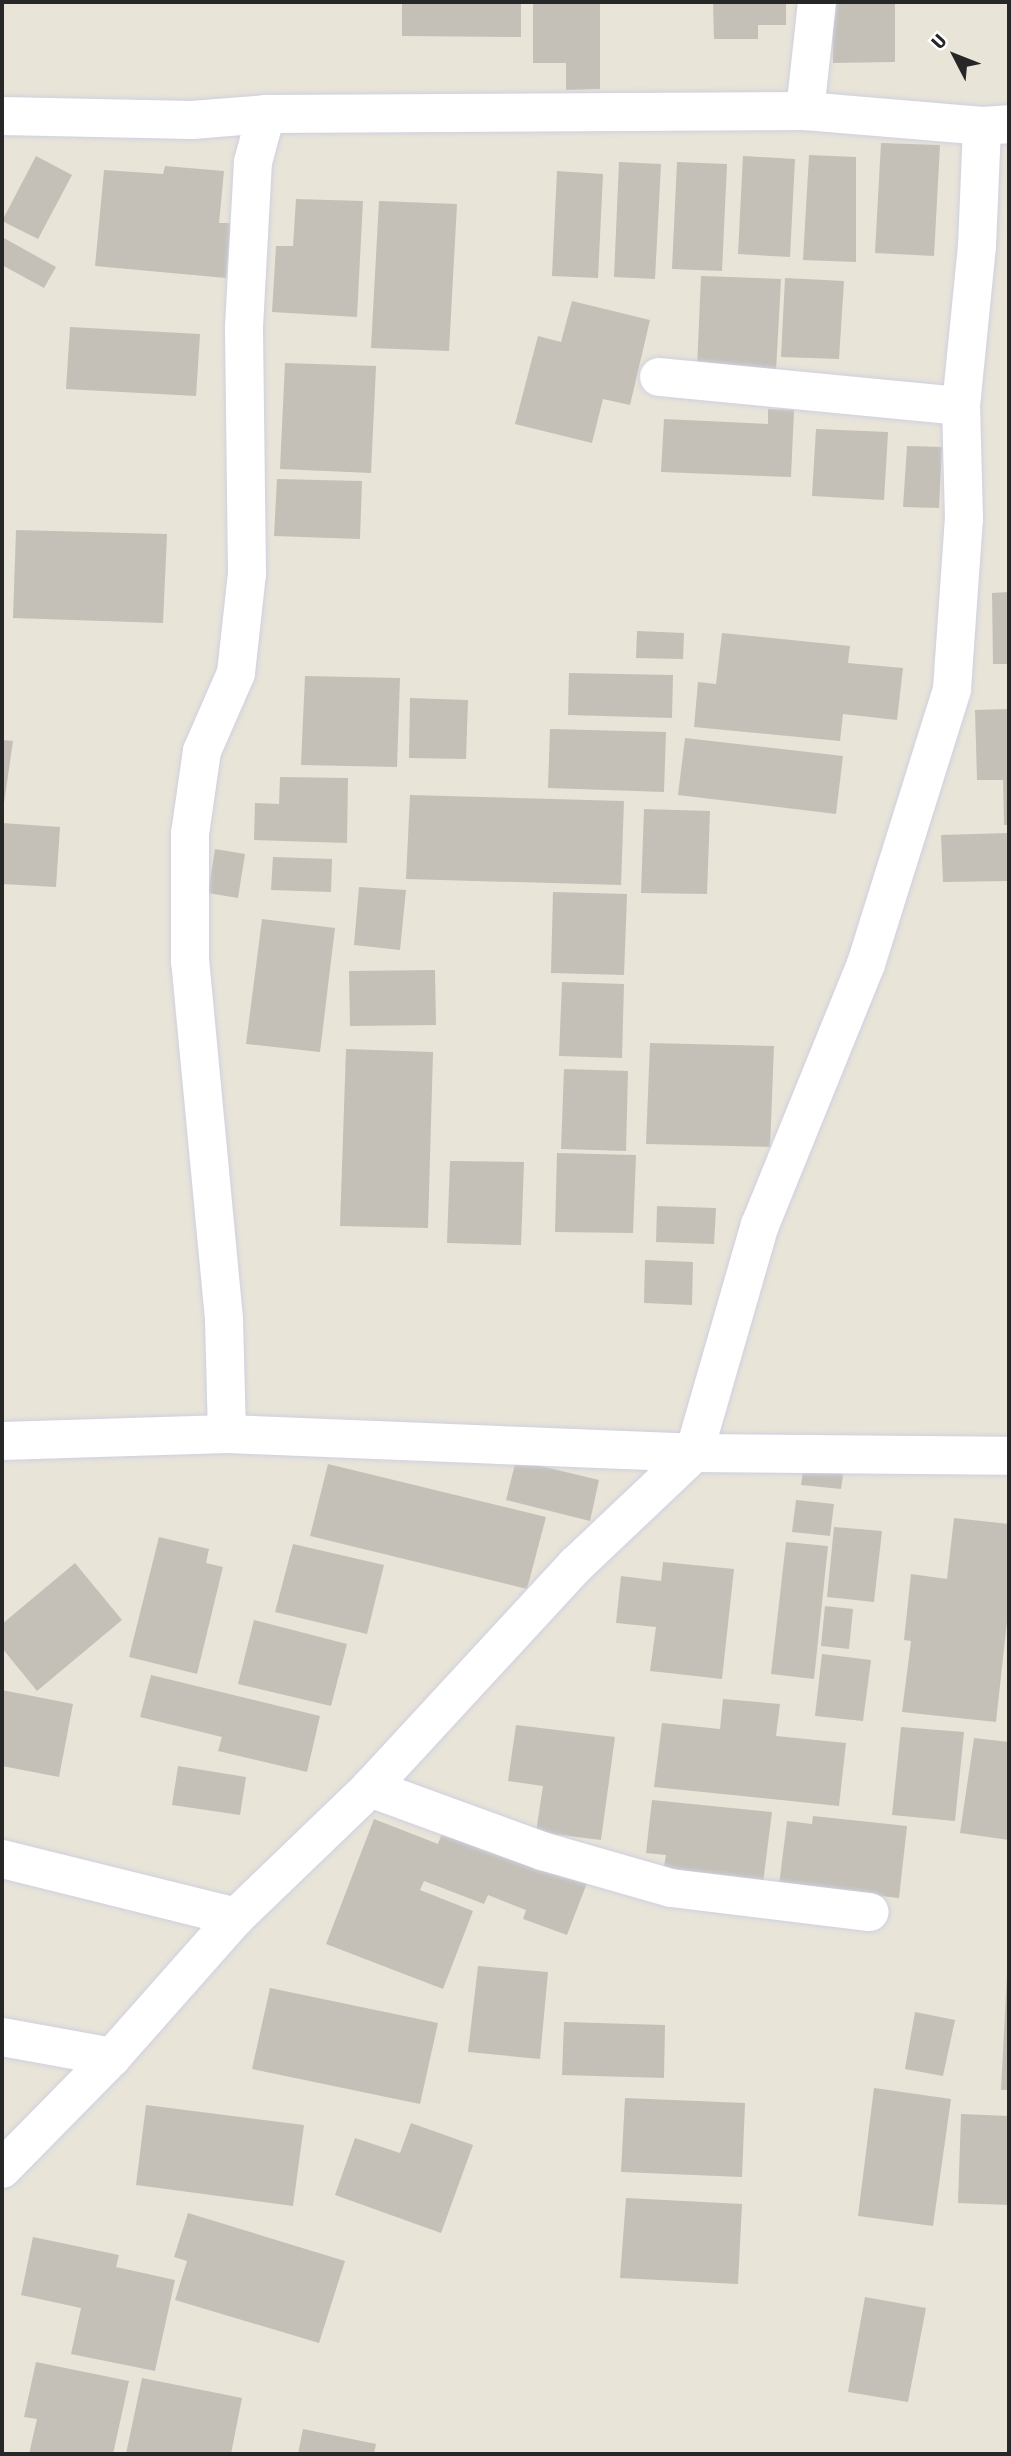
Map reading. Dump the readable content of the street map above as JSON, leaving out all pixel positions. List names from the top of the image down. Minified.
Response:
{"north":"top left"}
